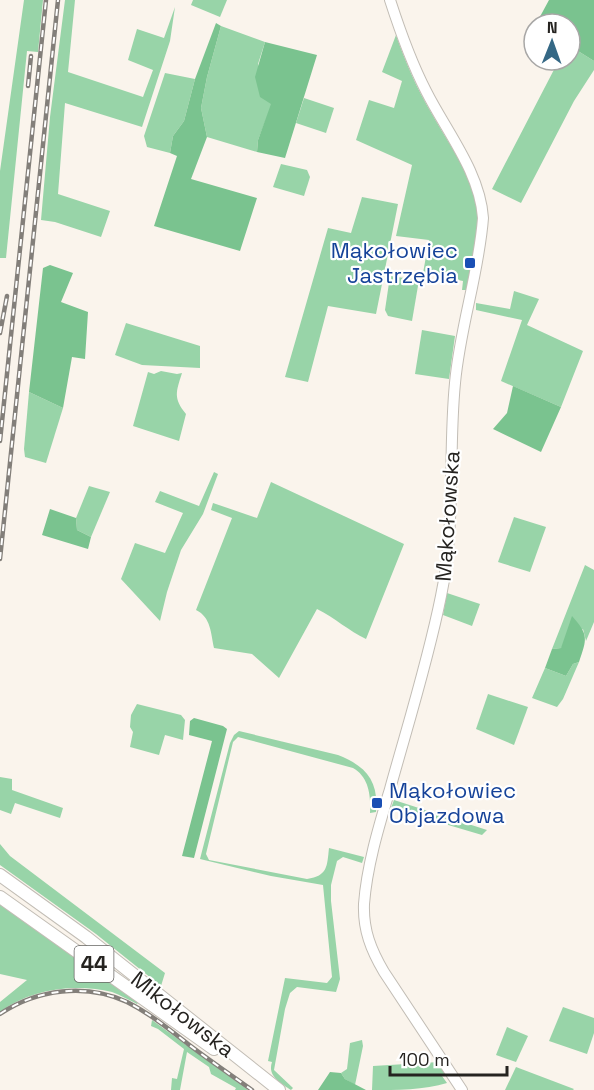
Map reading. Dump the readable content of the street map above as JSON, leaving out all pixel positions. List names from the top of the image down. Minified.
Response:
{"streets":{"main road":["44","Mikołowska"],"street":["Mąkołowska"]},"places":{"transit":["Mąkołowiec Jastrzębia","Mąkołowiec Objazdowa"]},"scale_bar":"100 m","north":"top"}
